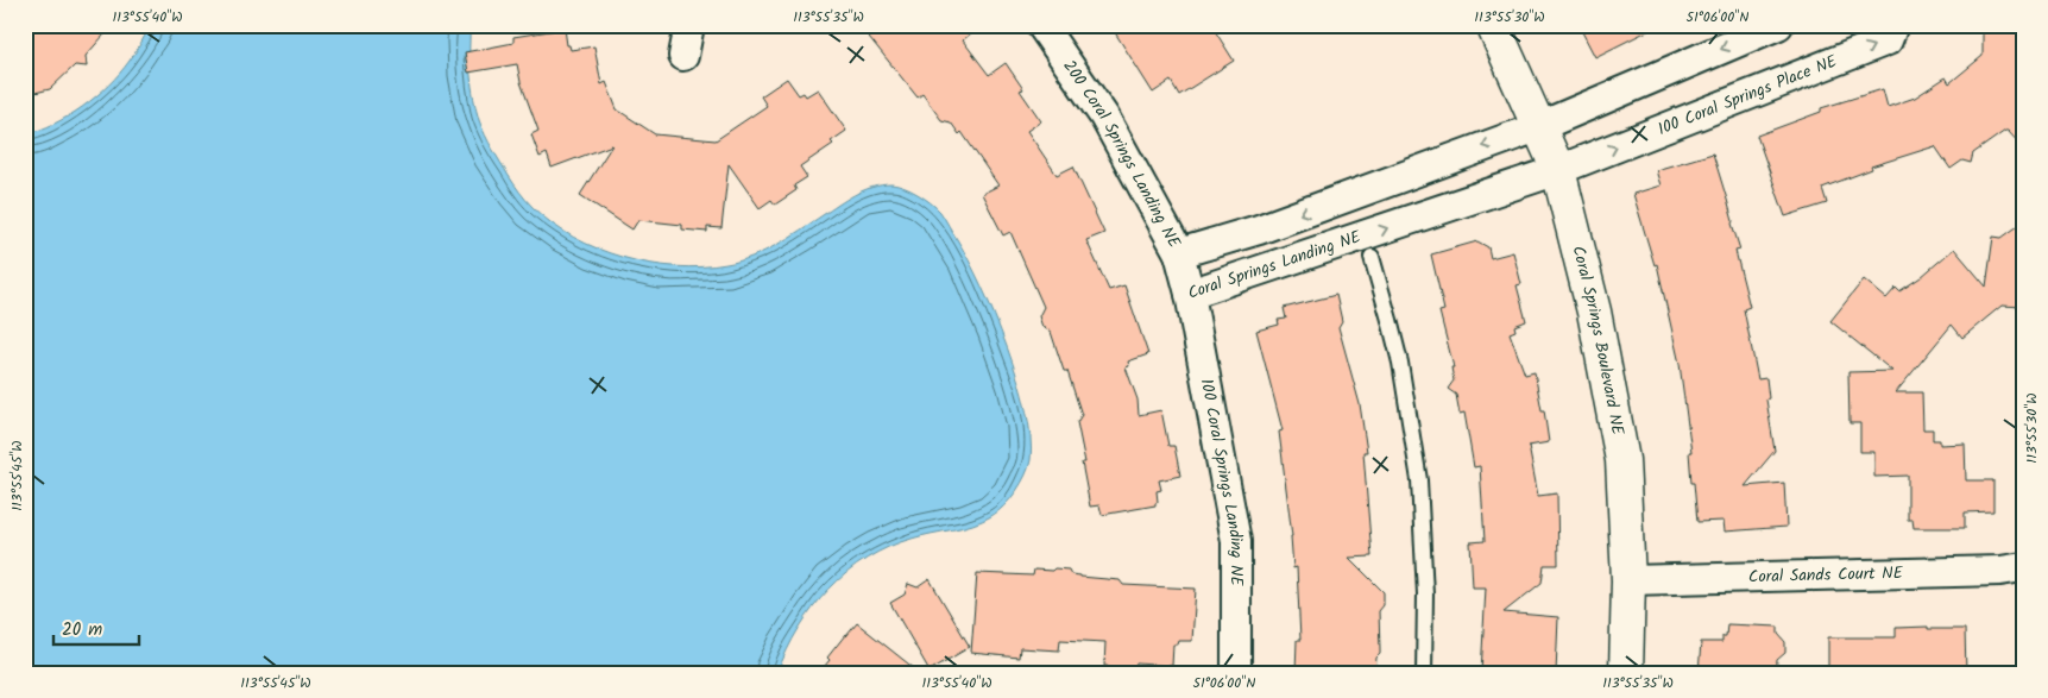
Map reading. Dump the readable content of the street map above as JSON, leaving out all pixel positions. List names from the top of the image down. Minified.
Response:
{"streets":{"street":["100 Coral Springs Place NE","200 Coral Springs Landing NE","Coral Springs Landing NE","Coral Springs Boulevard NE","100 Coral Springs Landing NE","Coral Sands Court NE"]},"crossings":[["100 Coral Springs Place NE","Coral Springs Landing NE"],["100 Coral Springs Place NE","Coral Springs Boulevard NE"],["200 Coral Springs Landing NE","Coral Springs Landing NE"],["Coral Springs Landing NE","Coral Springs Boulevard NE"],["Coral Springs Landing NE","100 Coral Springs Landing NE"],["Coral Springs Boulevard NE","Coral Sands Court NE"]],"scale_bar":"20 m","coordinates":["113°55'40\"W","113°55'35\"W","113°55'30\"W","51°06'00\"N","113°55'45\"W"]}
